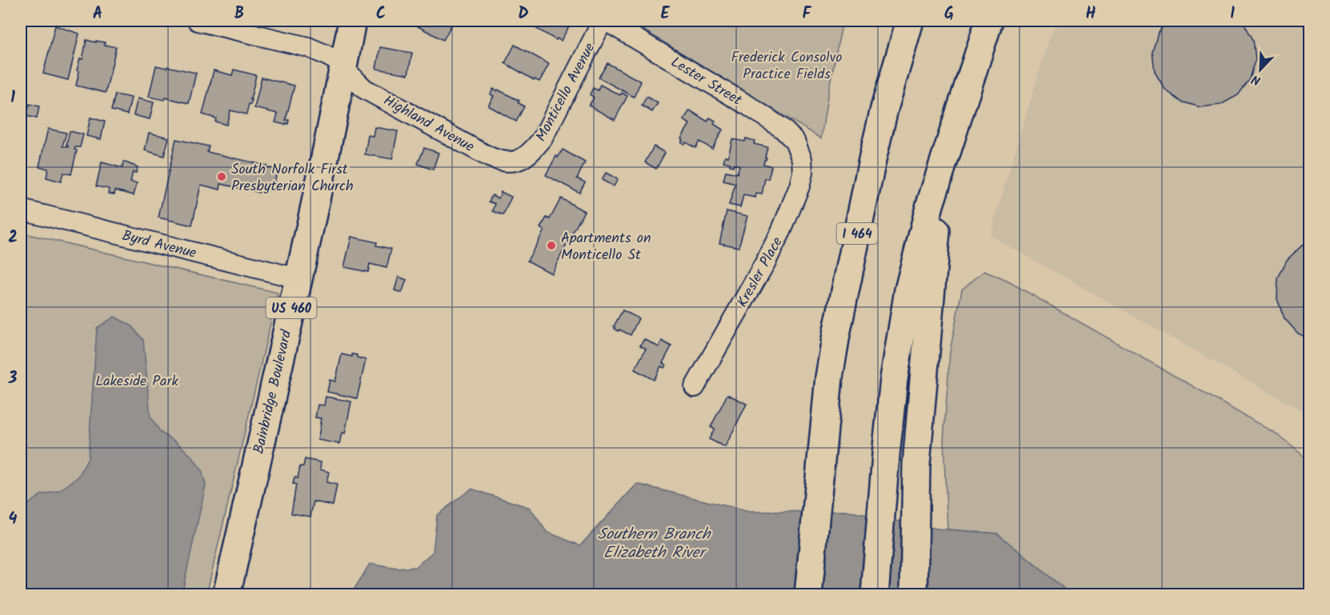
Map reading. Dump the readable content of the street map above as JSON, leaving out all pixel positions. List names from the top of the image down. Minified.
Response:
{"streets":{"main road":["I 464","US 460","Bainbridge Boulevard"],"street":["Lester Street","Monticello Avenue","Highland Avenue","Byrd Avenue","Kresler Place"]},"crossings":[["Lester Street","Monticello Avenue"],["Lester Street","Kresler Place"],["Monticello Avenue","Highland Avenue"],["Highland Avenue","Bainbridge Boulevard"],["Byrd Avenue","Bainbridge Boulevard"]],"water":["Southern Branch Elizabeth River"],"parks":["Frederick Consolvo Practice Fields","Lakeside Park"],"places":["South Norfolk First Presbyterian Church","Apartments on Monticello St"],"north":"bottom left","grid":{"columns":["A","B","C","D","E","F","G","H","I"],"rows":["1","2","3","4"]}}
